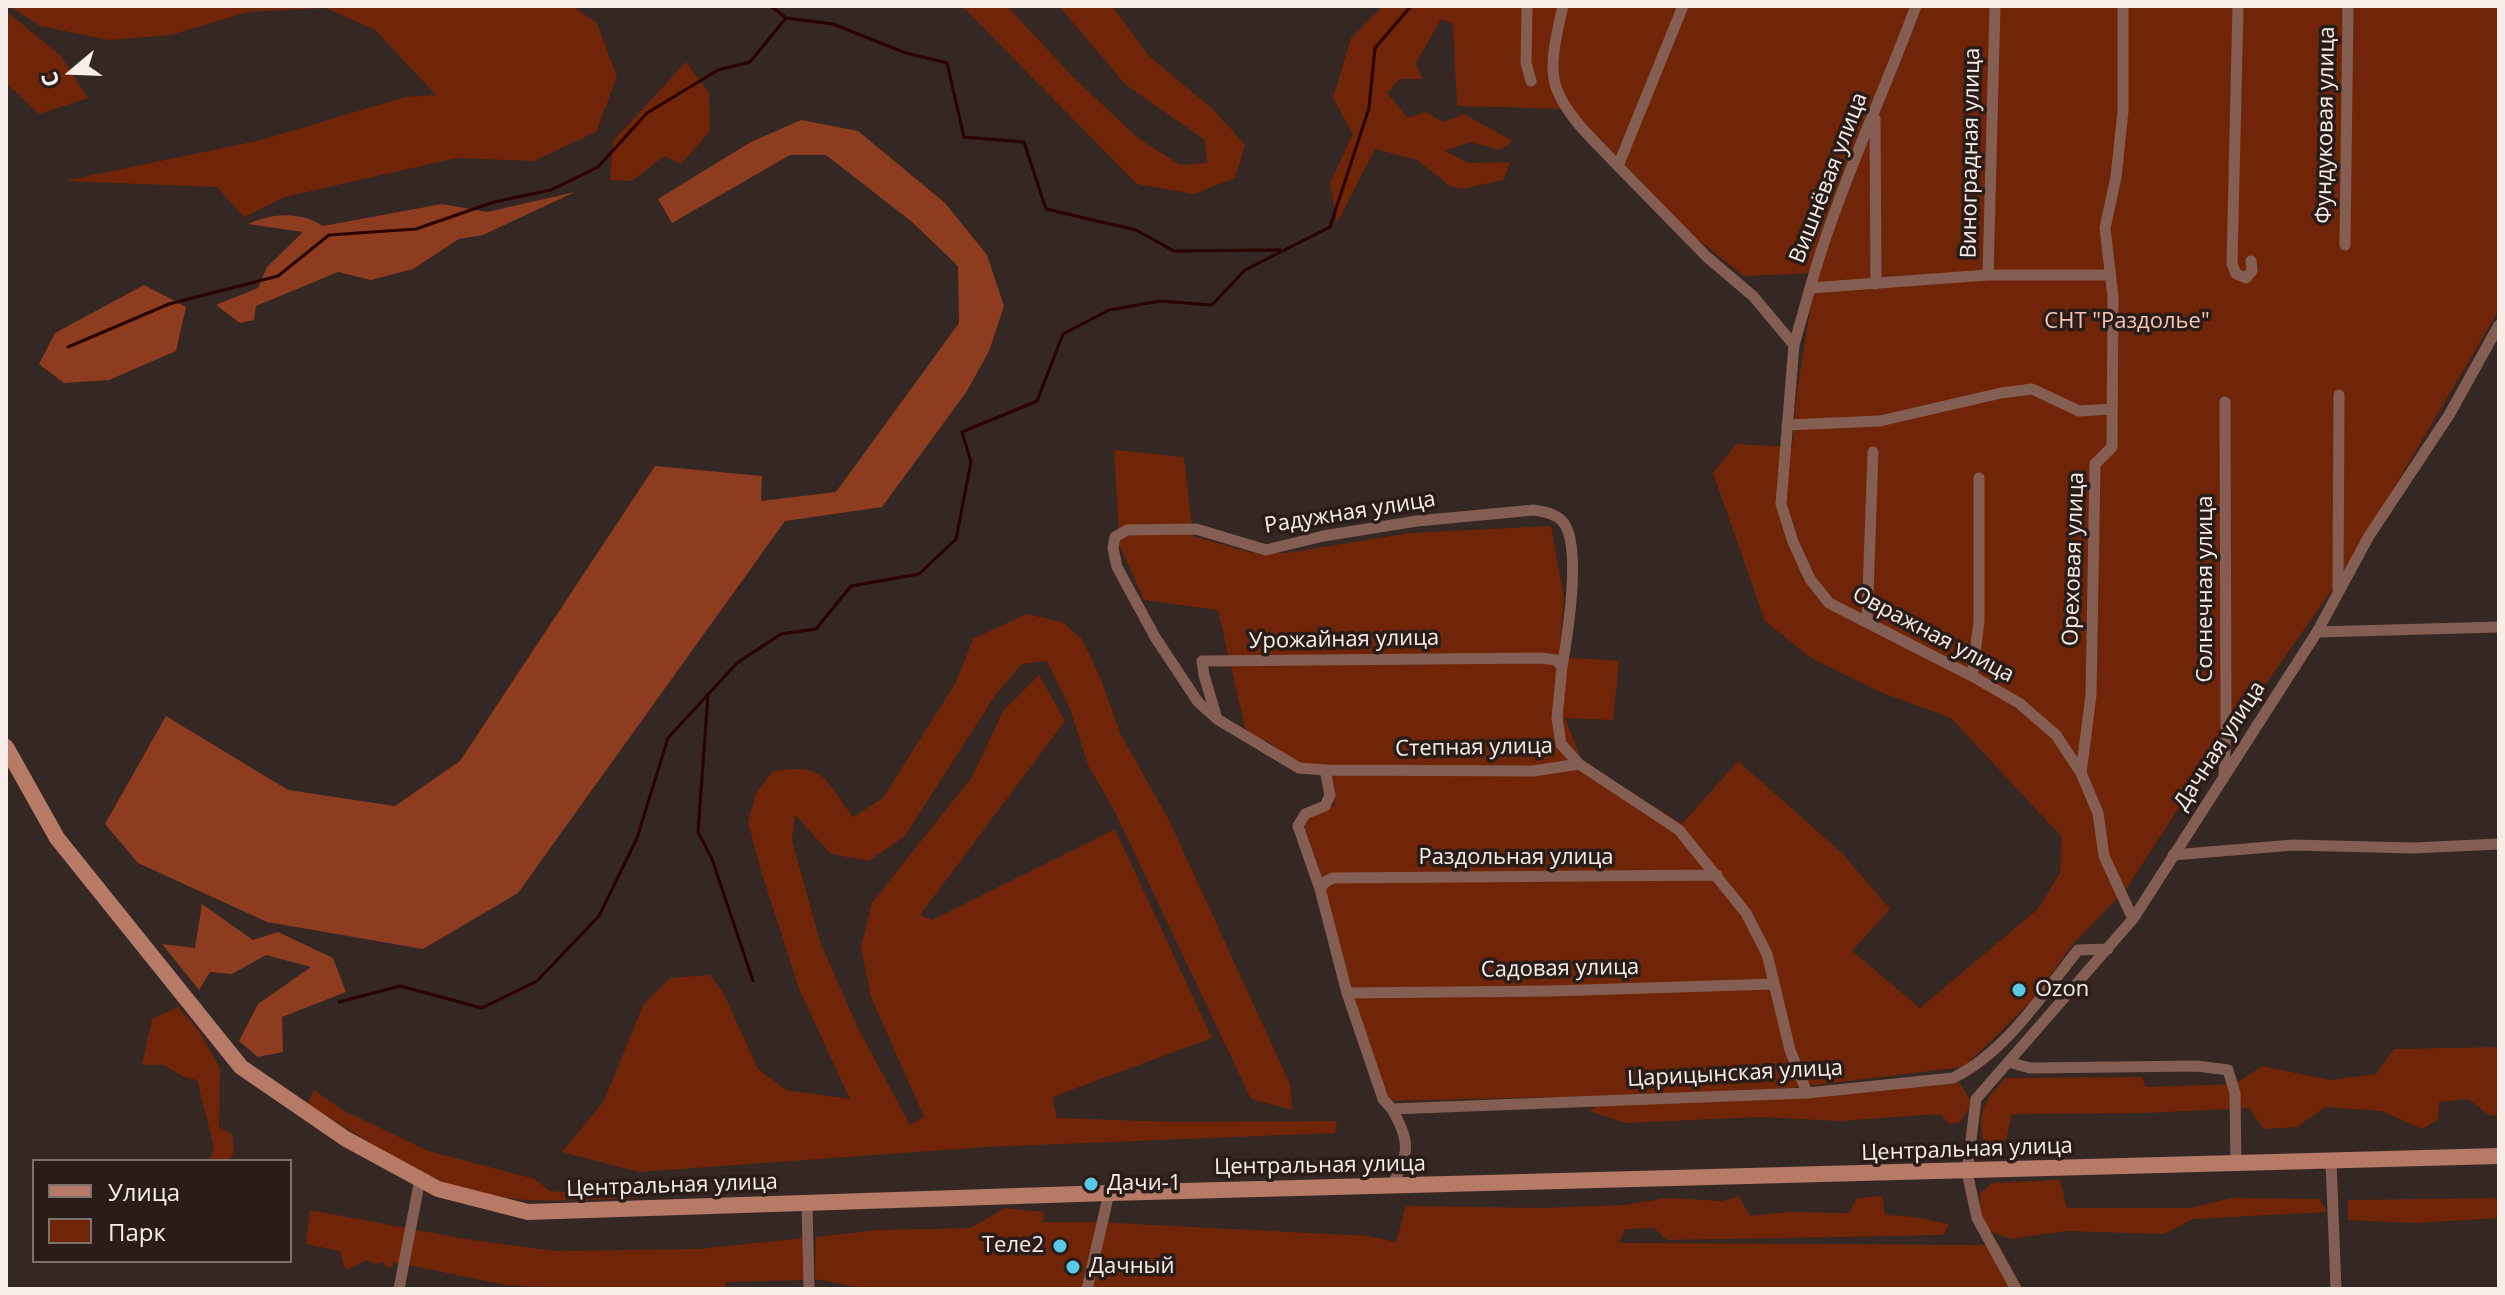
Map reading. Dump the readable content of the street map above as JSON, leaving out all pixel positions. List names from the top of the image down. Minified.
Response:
{"streets":{"street":["Фундуковая улица","Виноградная улица","Вишнёвая улица","Радужная улица","Ореховая улица","Солнечная улица","Овражная улица","Урожайная улица","Дачная улица","Степная улица","Раздольная улица","Садовая улица","Царицынская улица","Центральная улица"]},"crossings":[["Виноградная улица","Вишнёвая улица"],["Виноградная улица","Ореховая улица"],["Вишнёвая улица","Овражная улица"],["Радужная улица","Урожайная улица"],["Ореховая улица","Овражная улица"],["Солнечная улица","Дачная улица"],["Дачная улица","Царицынская улица"],["Дачная улица","Центральная улица"],["Степная улица","Раздольная улица"],["Степная улица","Садовая улица"],["Степная улица","Царицынская улица"]],"parks":["СНТ \"Раздолье\""],"places":["Ozon","Дачи-1","Теле2","Дачный"],"legend":["Улица","Парк"],"north":"left"}
